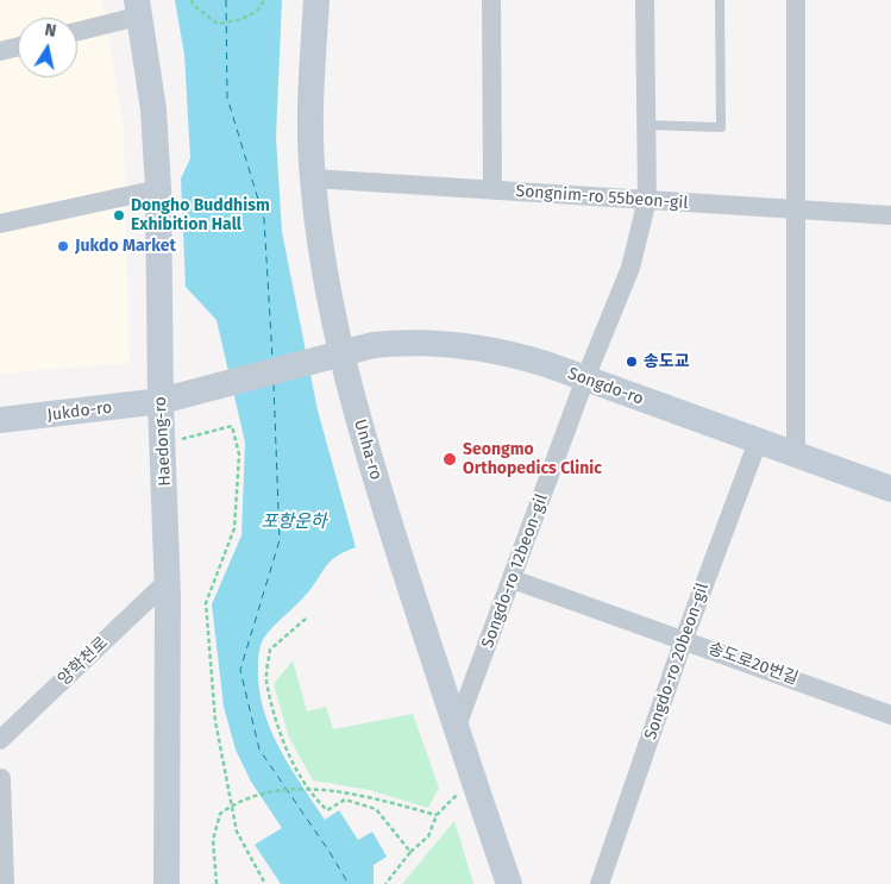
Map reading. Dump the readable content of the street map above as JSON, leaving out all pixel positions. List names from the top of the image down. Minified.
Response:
{"streets":{"street":["Songnim-ro 55beon-gil","Songdo-ro","Jukdo-ro","Haedong-ro","Unha-ro","Songdo-ro 12beon-gil","양학천로","Songdo-ro 20beon-gil","송도로20번길"]},"crossings":[["Songnim-ro 55beon-gil","Unha-ro"],["Songnim-ro 55beon-gil","Songdo-ro 12beon-gil"],["Songdo-ro","Jukdo-ro"],["Songdo-ro","Haedong-ro"],["Songdo-ro","Unha-ro"],["Songdo-ro","Songdo-ro 12beon-gil"],["Songdo-ro","Songdo-ro 20beon-gil"],["Jukdo-ro","Haedong-ro"],["Haedong-ro","양학천로"],["Unha-ro","Songdo-ro 12beon-gil"],["Songdo-ro 12beon-gil","송도로20번길"],["Songdo-ro 20beon-gil","송도로20번길"]],"water":["포항운하"],"places":["Dongho Buddhism Exhibition Hall","Jukdo Market","송도교","Seongmo Orthopedics Clinic"],"north":"top"}
